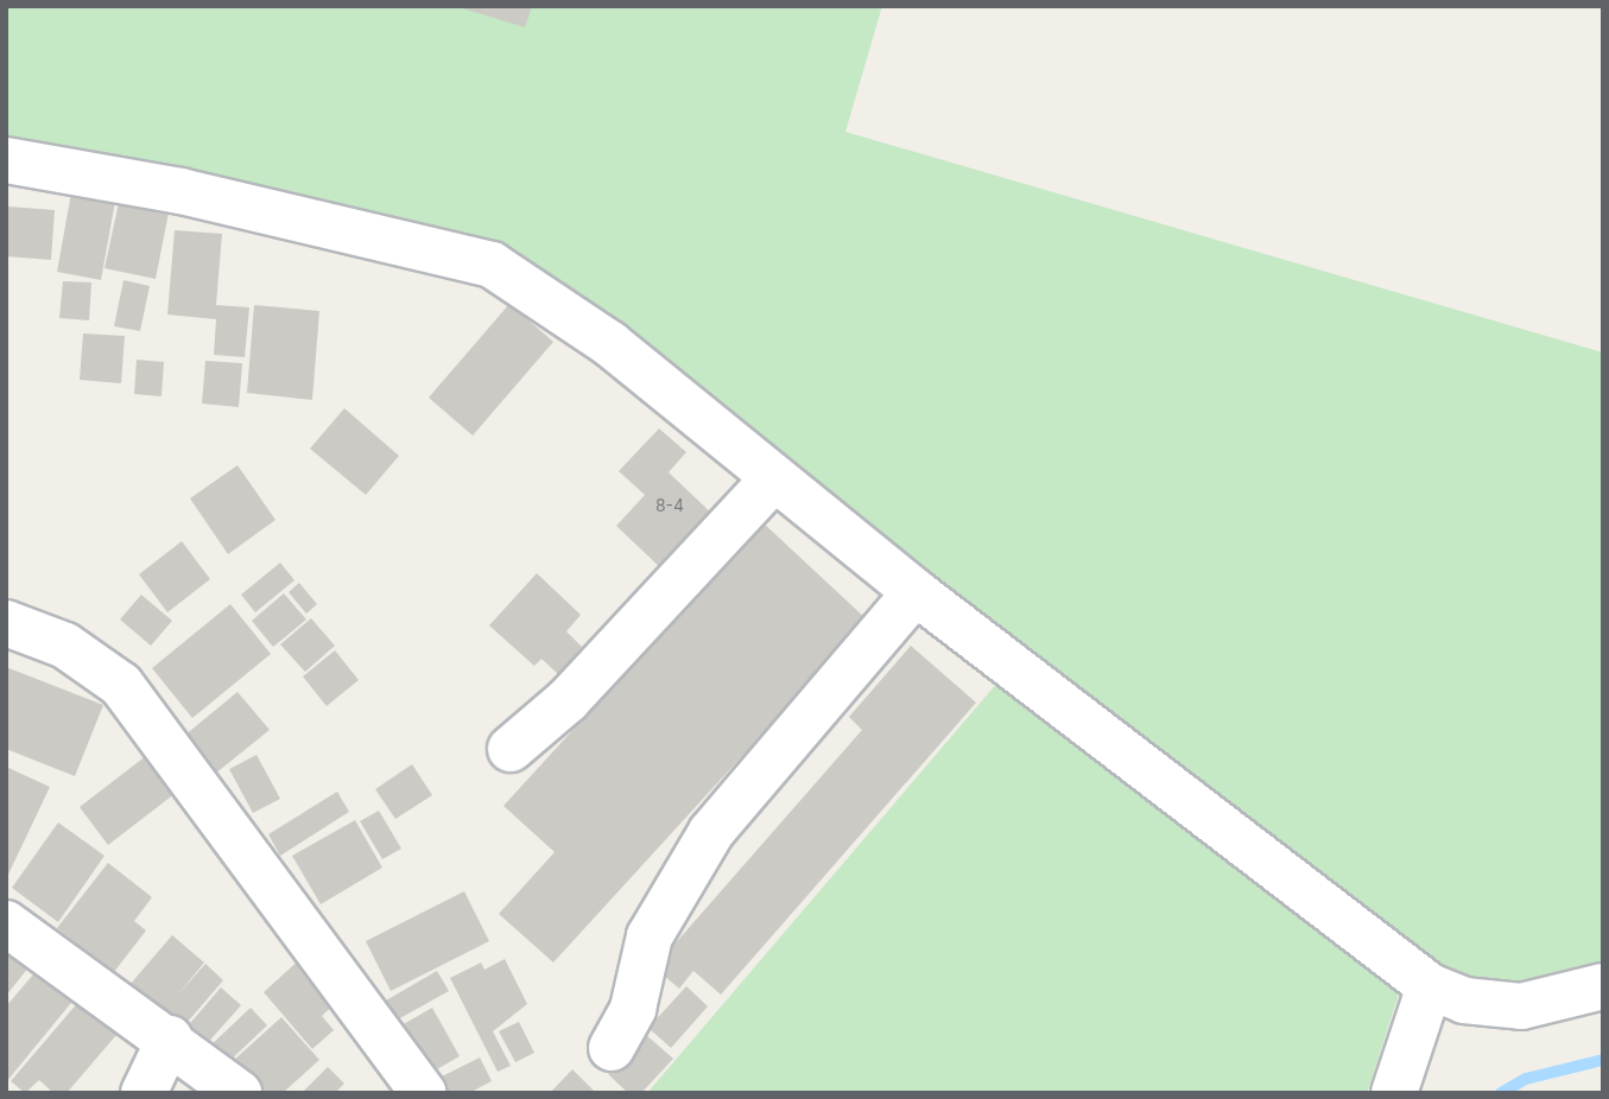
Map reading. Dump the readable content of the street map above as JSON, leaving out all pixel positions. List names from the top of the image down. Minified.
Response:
{"house_numbers":["8-4"]}
